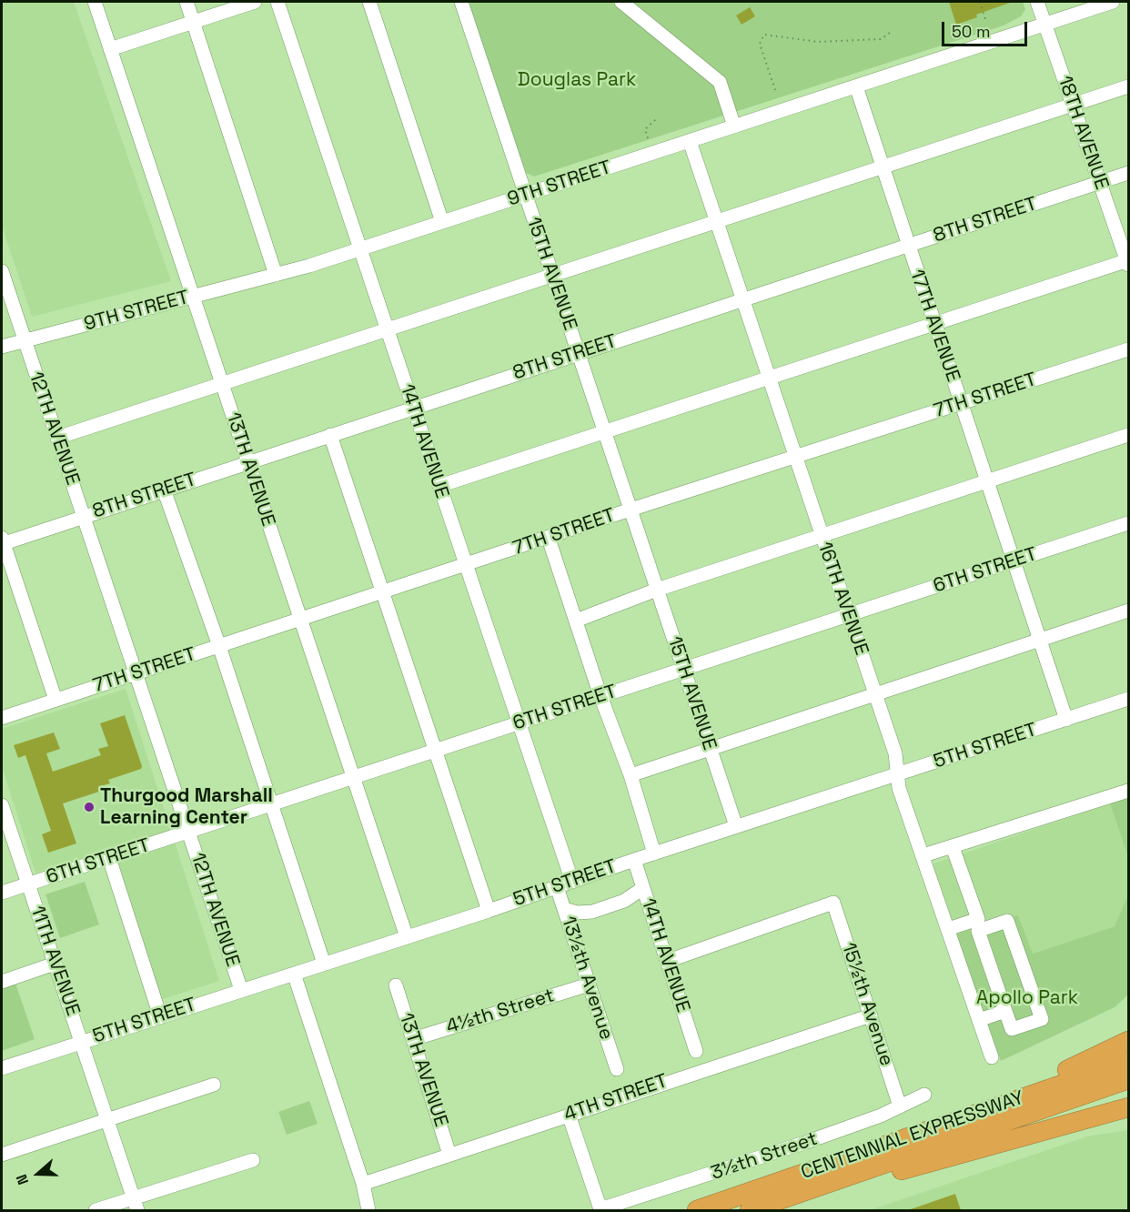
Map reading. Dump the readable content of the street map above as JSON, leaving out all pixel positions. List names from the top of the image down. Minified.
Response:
{"streets":{"highway":["CENTENNIAL EXPRESSWAY"],"street":["18TH AVENUE","9TH STREET","8TH STREET","15TH AVENUE","17TH AVENUE","7TH STREET","12TH AVENUE","14TH AVENUE","13TH AVENUE","6TH STREET","16TH AVENUE","5TH STREET","11TH AVENUE","13½th Avenue","15½th Avenue","4½th Street","4TH STREET","3½th Street"]},"crossings":[["18TH AVENUE","9TH STREET"],["18TH AVENUE","8TH STREET"],["9TH STREET","15TH AVENUE"],["9TH STREET","17TH AVENUE"],["9TH STREET","12TH AVENUE"],["9TH STREET","14TH AVENUE"],["9TH STREET","13TH AVENUE"],["9TH STREET","16TH AVENUE"],["8TH STREET","15TH AVENUE"],["8TH STREET","17TH AVENUE"],["8TH STREET","12TH AVENUE"],["8TH STREET","14TH AVENUE"],["8TH STREET","13TH AVENUE"],["8TH STREET","16TH AVENUE"],["15TH AVENUE","7TH STREET"],["15TH AVENUE","6TH STREET"],["15TH AVENUE","5TH STREET"],["17TH AVENUE","7TH STREET"],["17TH AVENUE","6TH STREET"],["17TH AVENUE","5TH STREET"],["7TH STREET","12TH AVENUE"],["7TH STREET","14TH AVENUE"],["7TH STREET","13TH AVENUE"],["7TH STREET","16TH AVENUE"],["12TH AVENUE","6TH STREET"],["12TH AVENUE","5TH STREET"],["14TH AVENUE","6TH STREET"],["14TH AVENUE","5TH STREET"],["14TH AVENUE","15½th Avenue"],["13TH AVENUE","6TH STREET"],["13TH AVENUE","5TH STREET"],["13TH AVENUE","4½th Street"],["13TH AVENUE","4TH STREET"],["6TH STREET","16TH AVENUE"],["6TH STREET","11TH AVENUE"],["16TH AVENUE","5TH STREET"],["5TH STREET","11TH AVENUE"],["5TH STREET","13½th Avenue"],["13½th Avenue","4½th Street"],["15½th Avenue","4TH STREET"],["15½th Avenue","3½th Street"],["4TH STREET","3½th Street"]],"parks":["Douglas Park","Apollo Park"],"places":["Thurgood Marshall Learning Center"],"scale_bar":"50 m","north":"left"}
